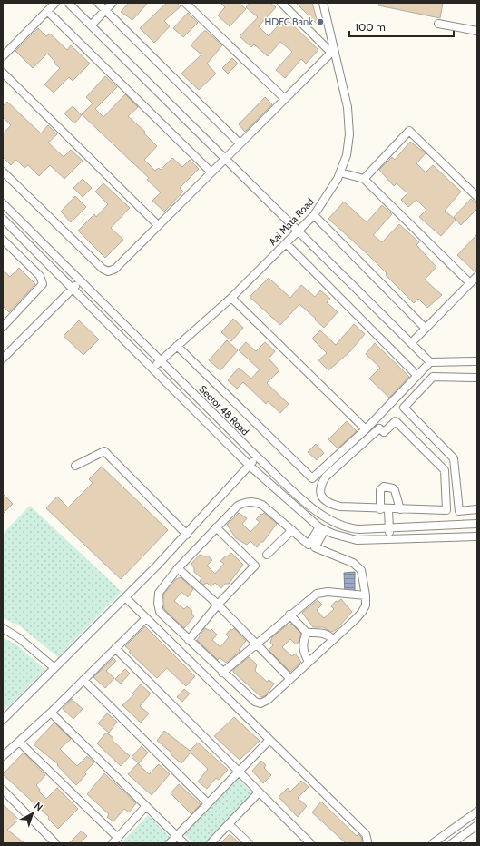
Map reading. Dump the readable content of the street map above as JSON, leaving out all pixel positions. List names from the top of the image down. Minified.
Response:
{"streets":{"street":["Aai Mata Road","Sector 48 Road"]},"crossings":[["Aai Mata Road","Sector 48 Road"]],"places":["HDFC Bank"],"scale_bar":"100 m","north":"top right"}
